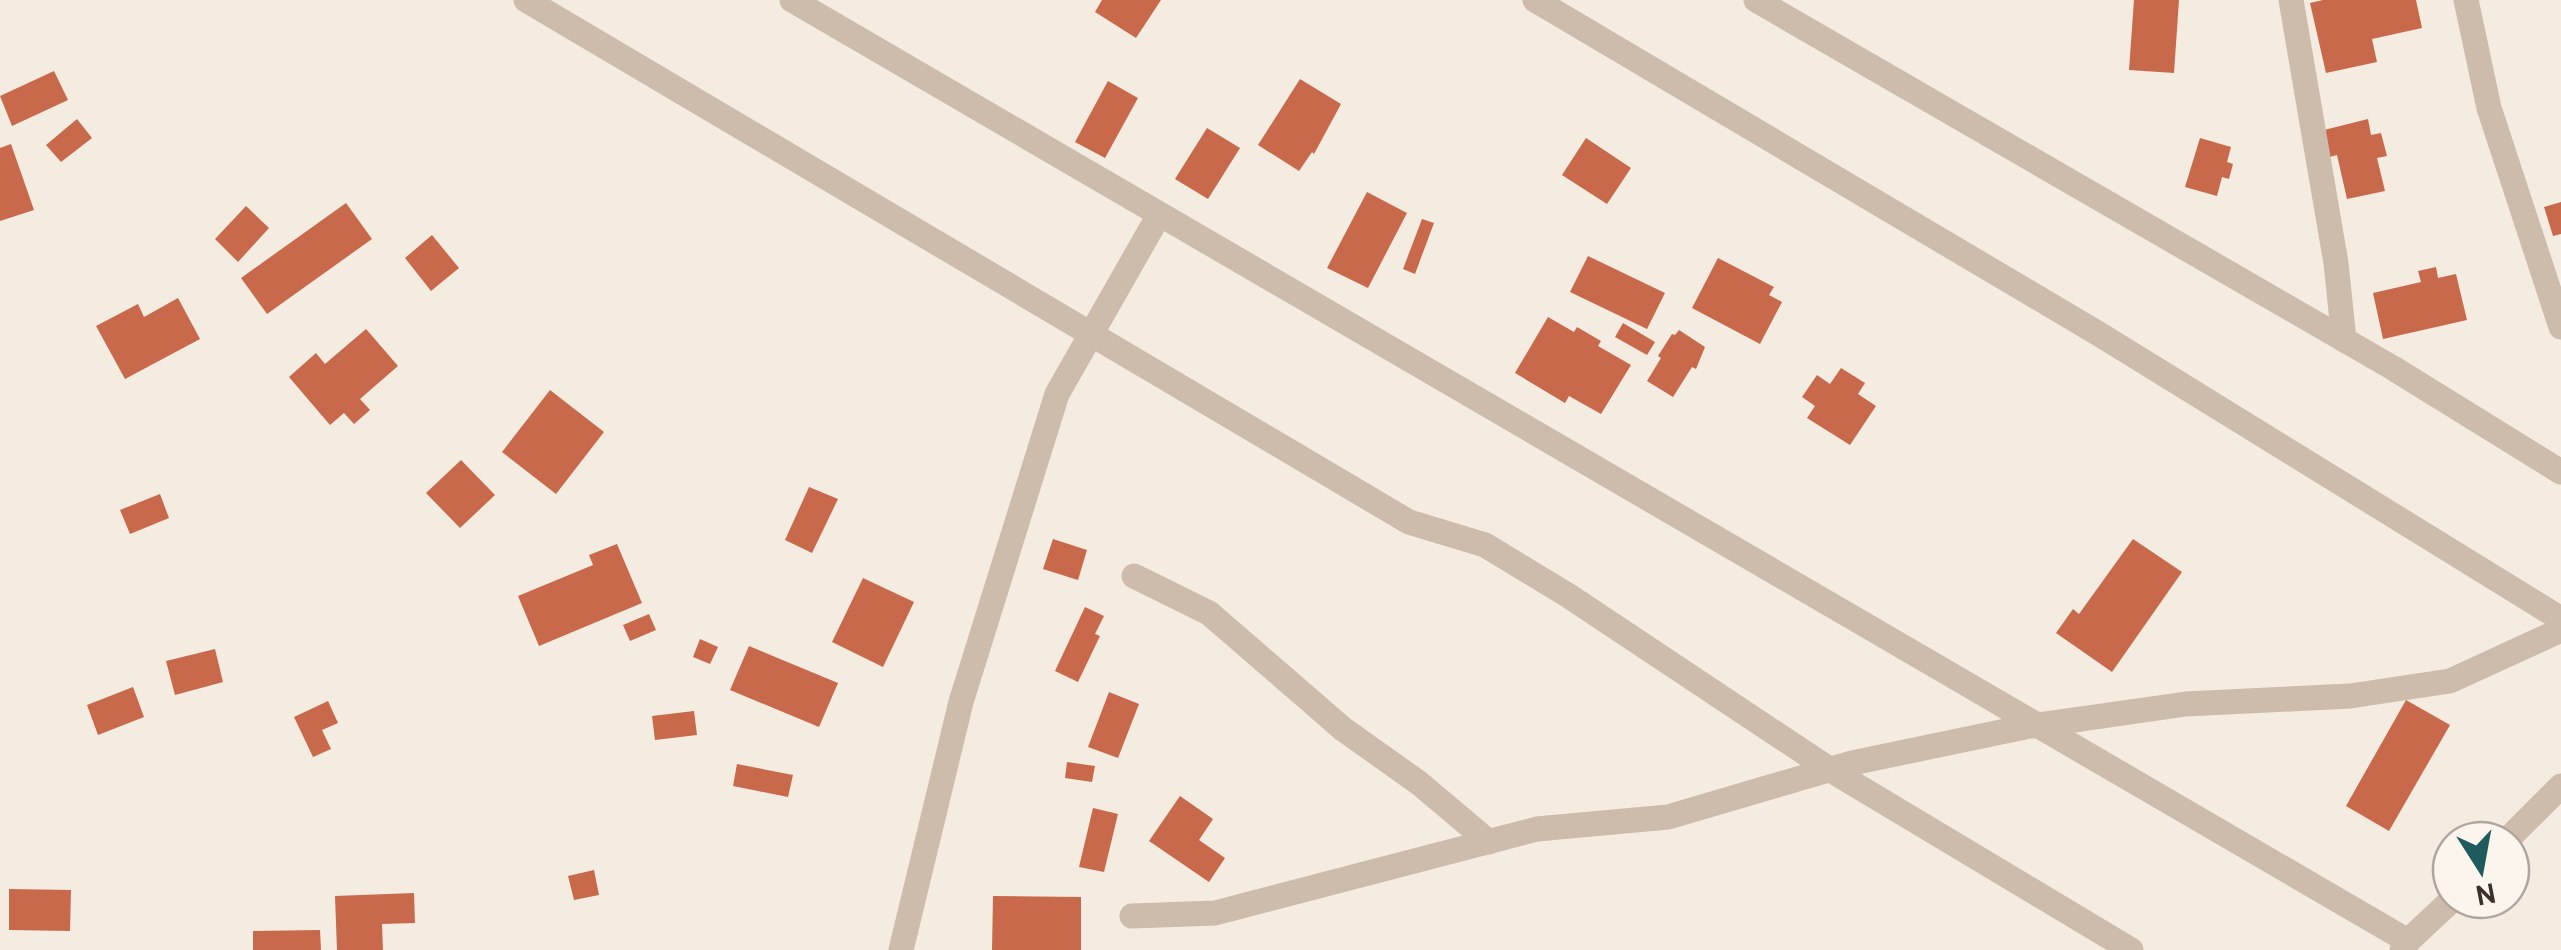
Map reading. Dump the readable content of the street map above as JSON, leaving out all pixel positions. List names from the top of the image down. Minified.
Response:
{"north":"bottom"}
